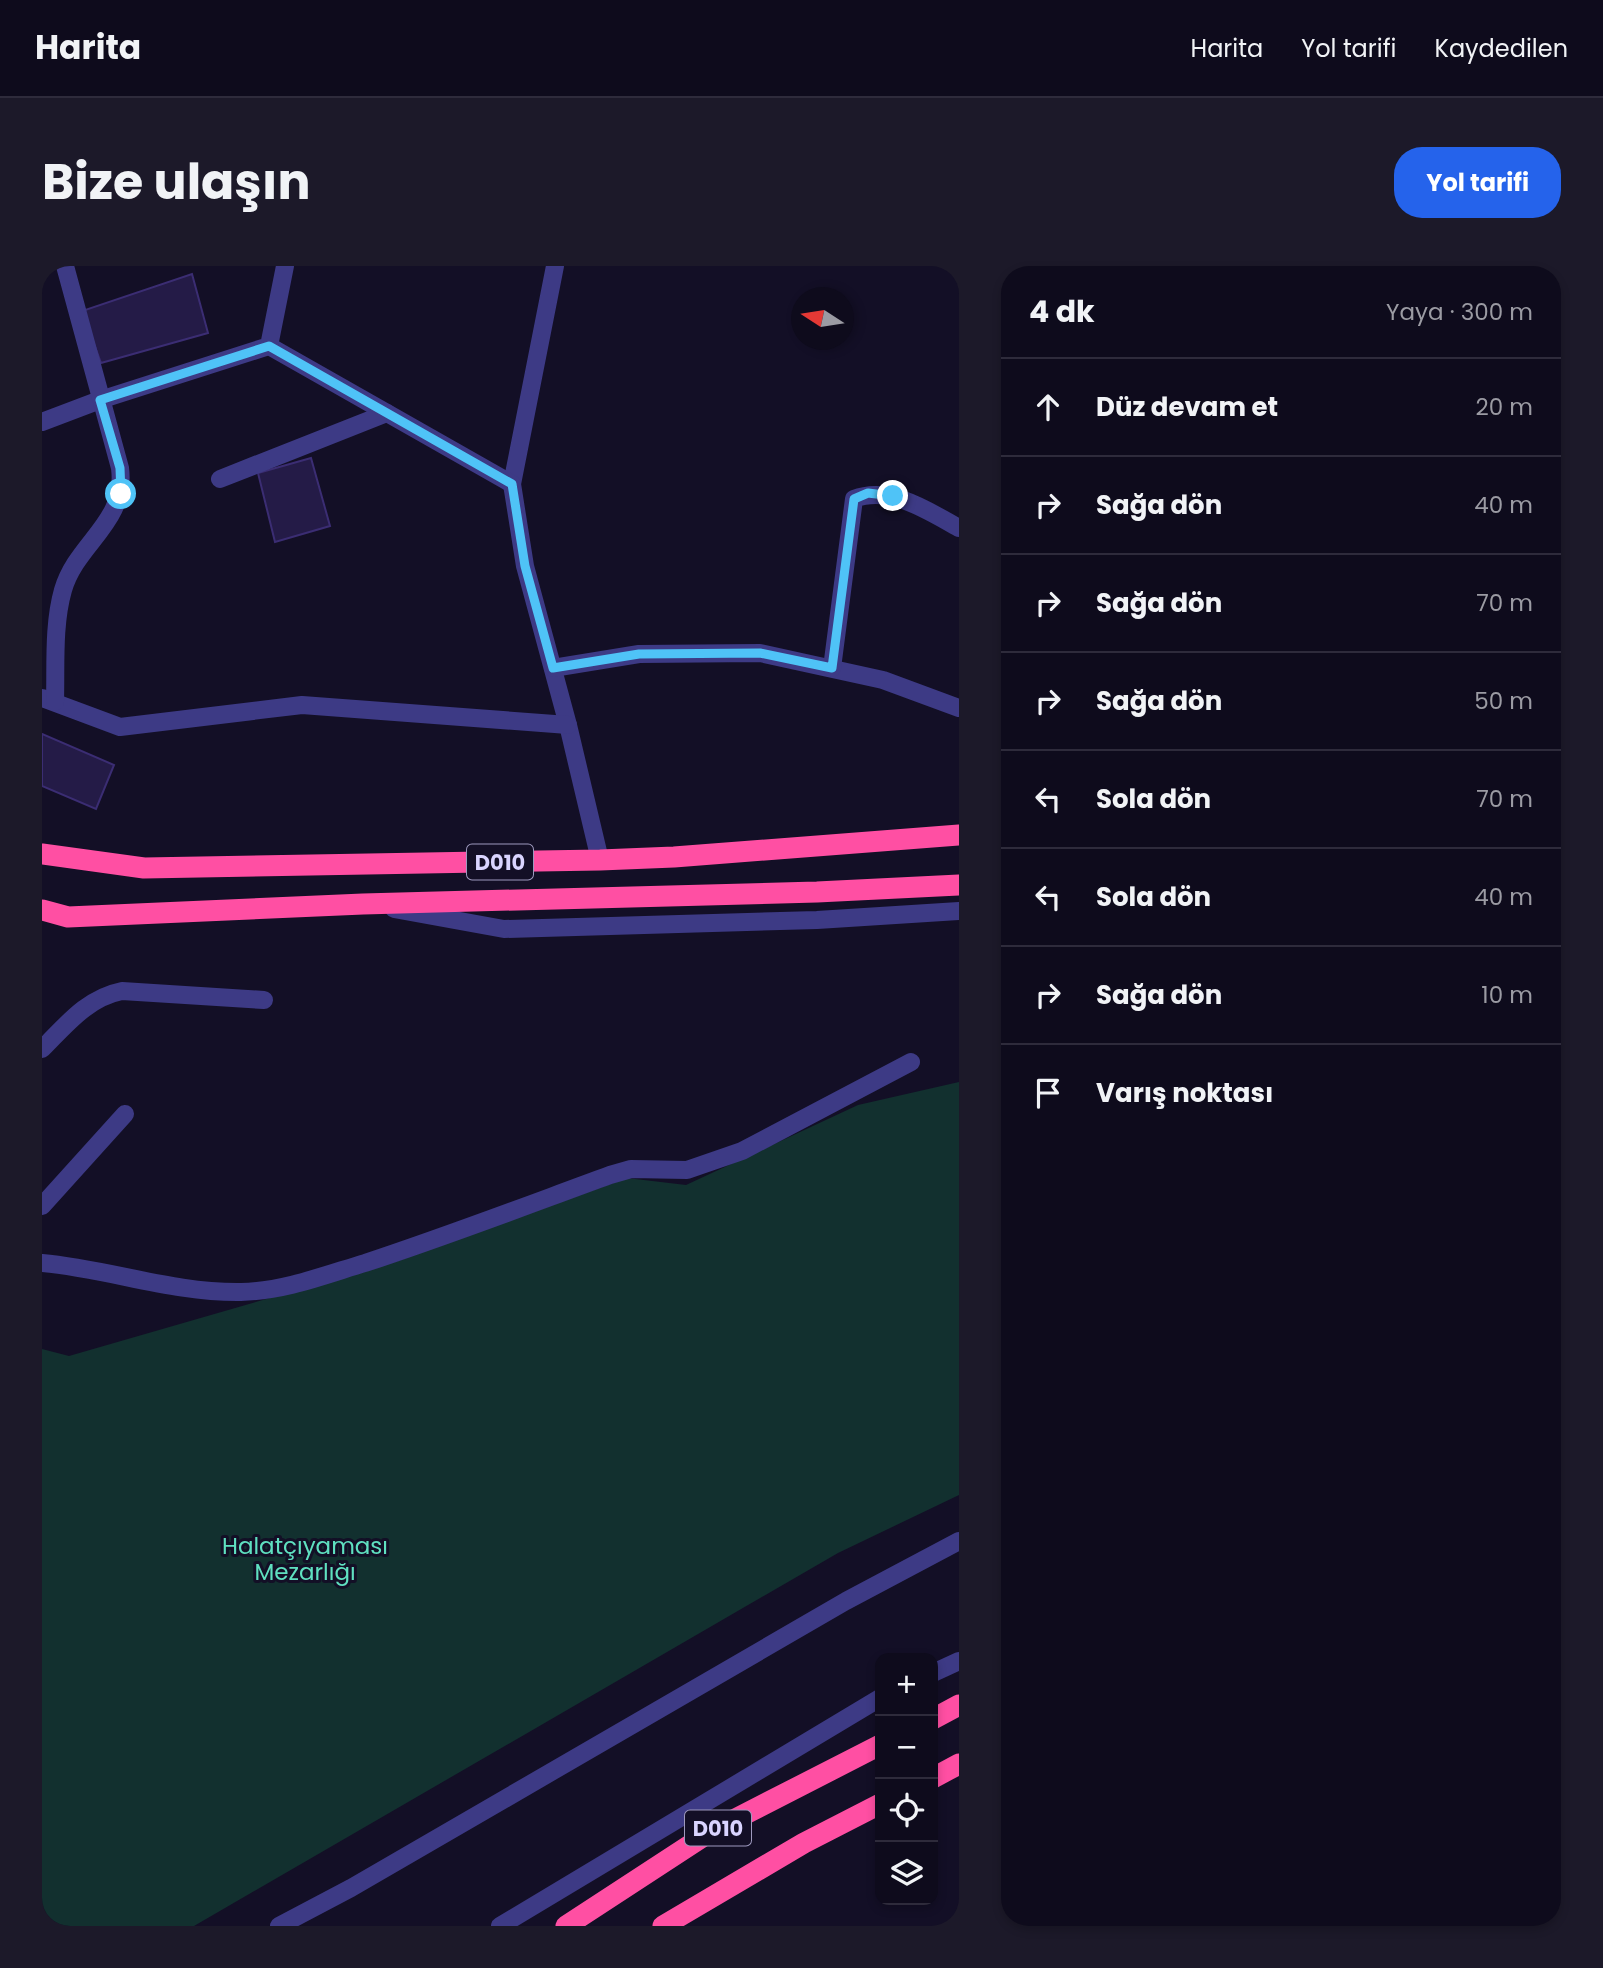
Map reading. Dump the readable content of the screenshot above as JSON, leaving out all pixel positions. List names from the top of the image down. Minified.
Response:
{"streets":{"highway":["D010"]},"parks":["Halatçıyaması Mezarlığı"],"north":"left","page":{"header":"Harita","nav":["Harita","Yol tarifi","Kaydedilen"],"title":"Bize ulaşın","buttons":"Yol tarifi","heading":["4 dk","Yaya · 300 m"],"list":[["Düz devam et","20 m"],["Sağa dön","40 m"],["Sağa dön","70 m"],["Sağa dön","50 m"],["Sola dön","70 m"],["Sola dön","40 m"],["Sağa dön","10 m"],"Varış noktası"],"map_buttons":["+","−"]}}
